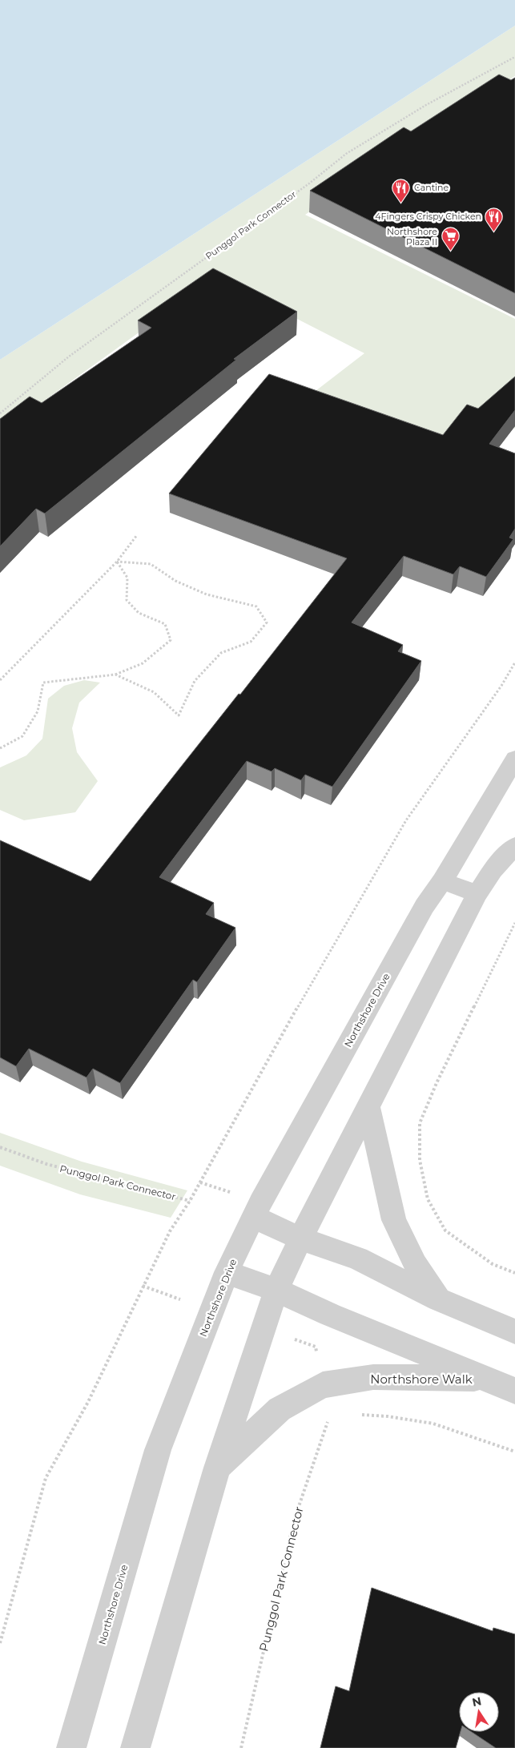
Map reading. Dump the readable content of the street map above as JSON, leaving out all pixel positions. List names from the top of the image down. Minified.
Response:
{"streets":{"street":["Northshore Drive","Northshore Walk"],"path":["Punggol Park Connector"]},"crossings":[["Northshore Drive","Northshore Walk"]],"places":{"restaurant":["Cantine","4Fingers Crispy Chicken"],"supermarket":["Northshore Plaza II"]},"north":"top"}
